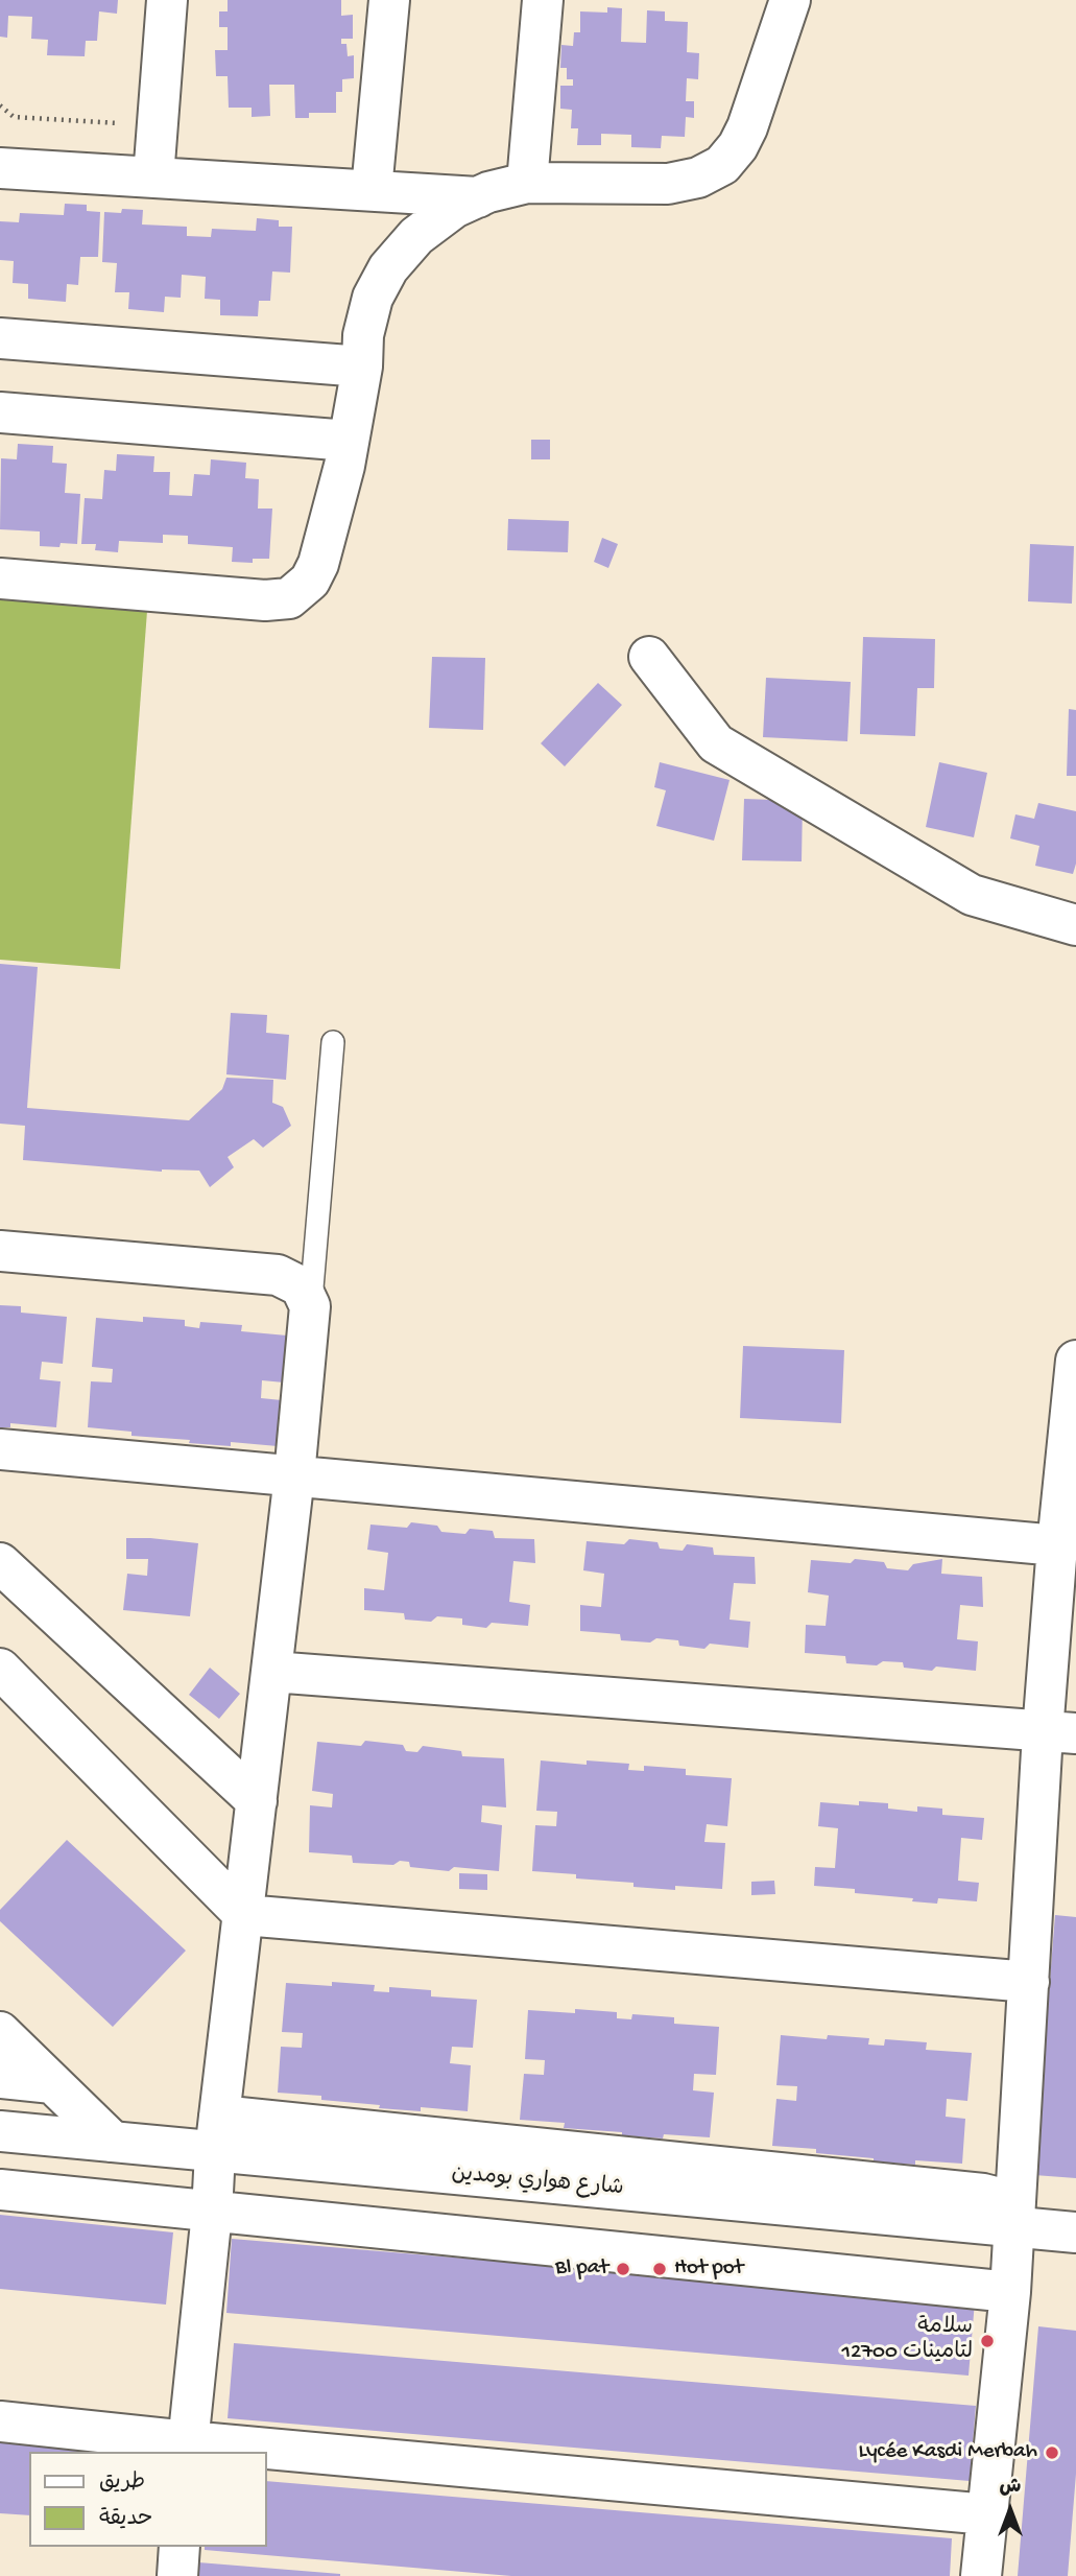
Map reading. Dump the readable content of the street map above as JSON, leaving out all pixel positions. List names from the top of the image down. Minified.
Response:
{"streets":{"street":["شارع هواري بومدين"]},"places":["Bl pat","Hot pot","سلامة لتامينات 12700","Lycée Kasdi Merbah"],"legend":["طريق","حديقة"],"north":"top"}
